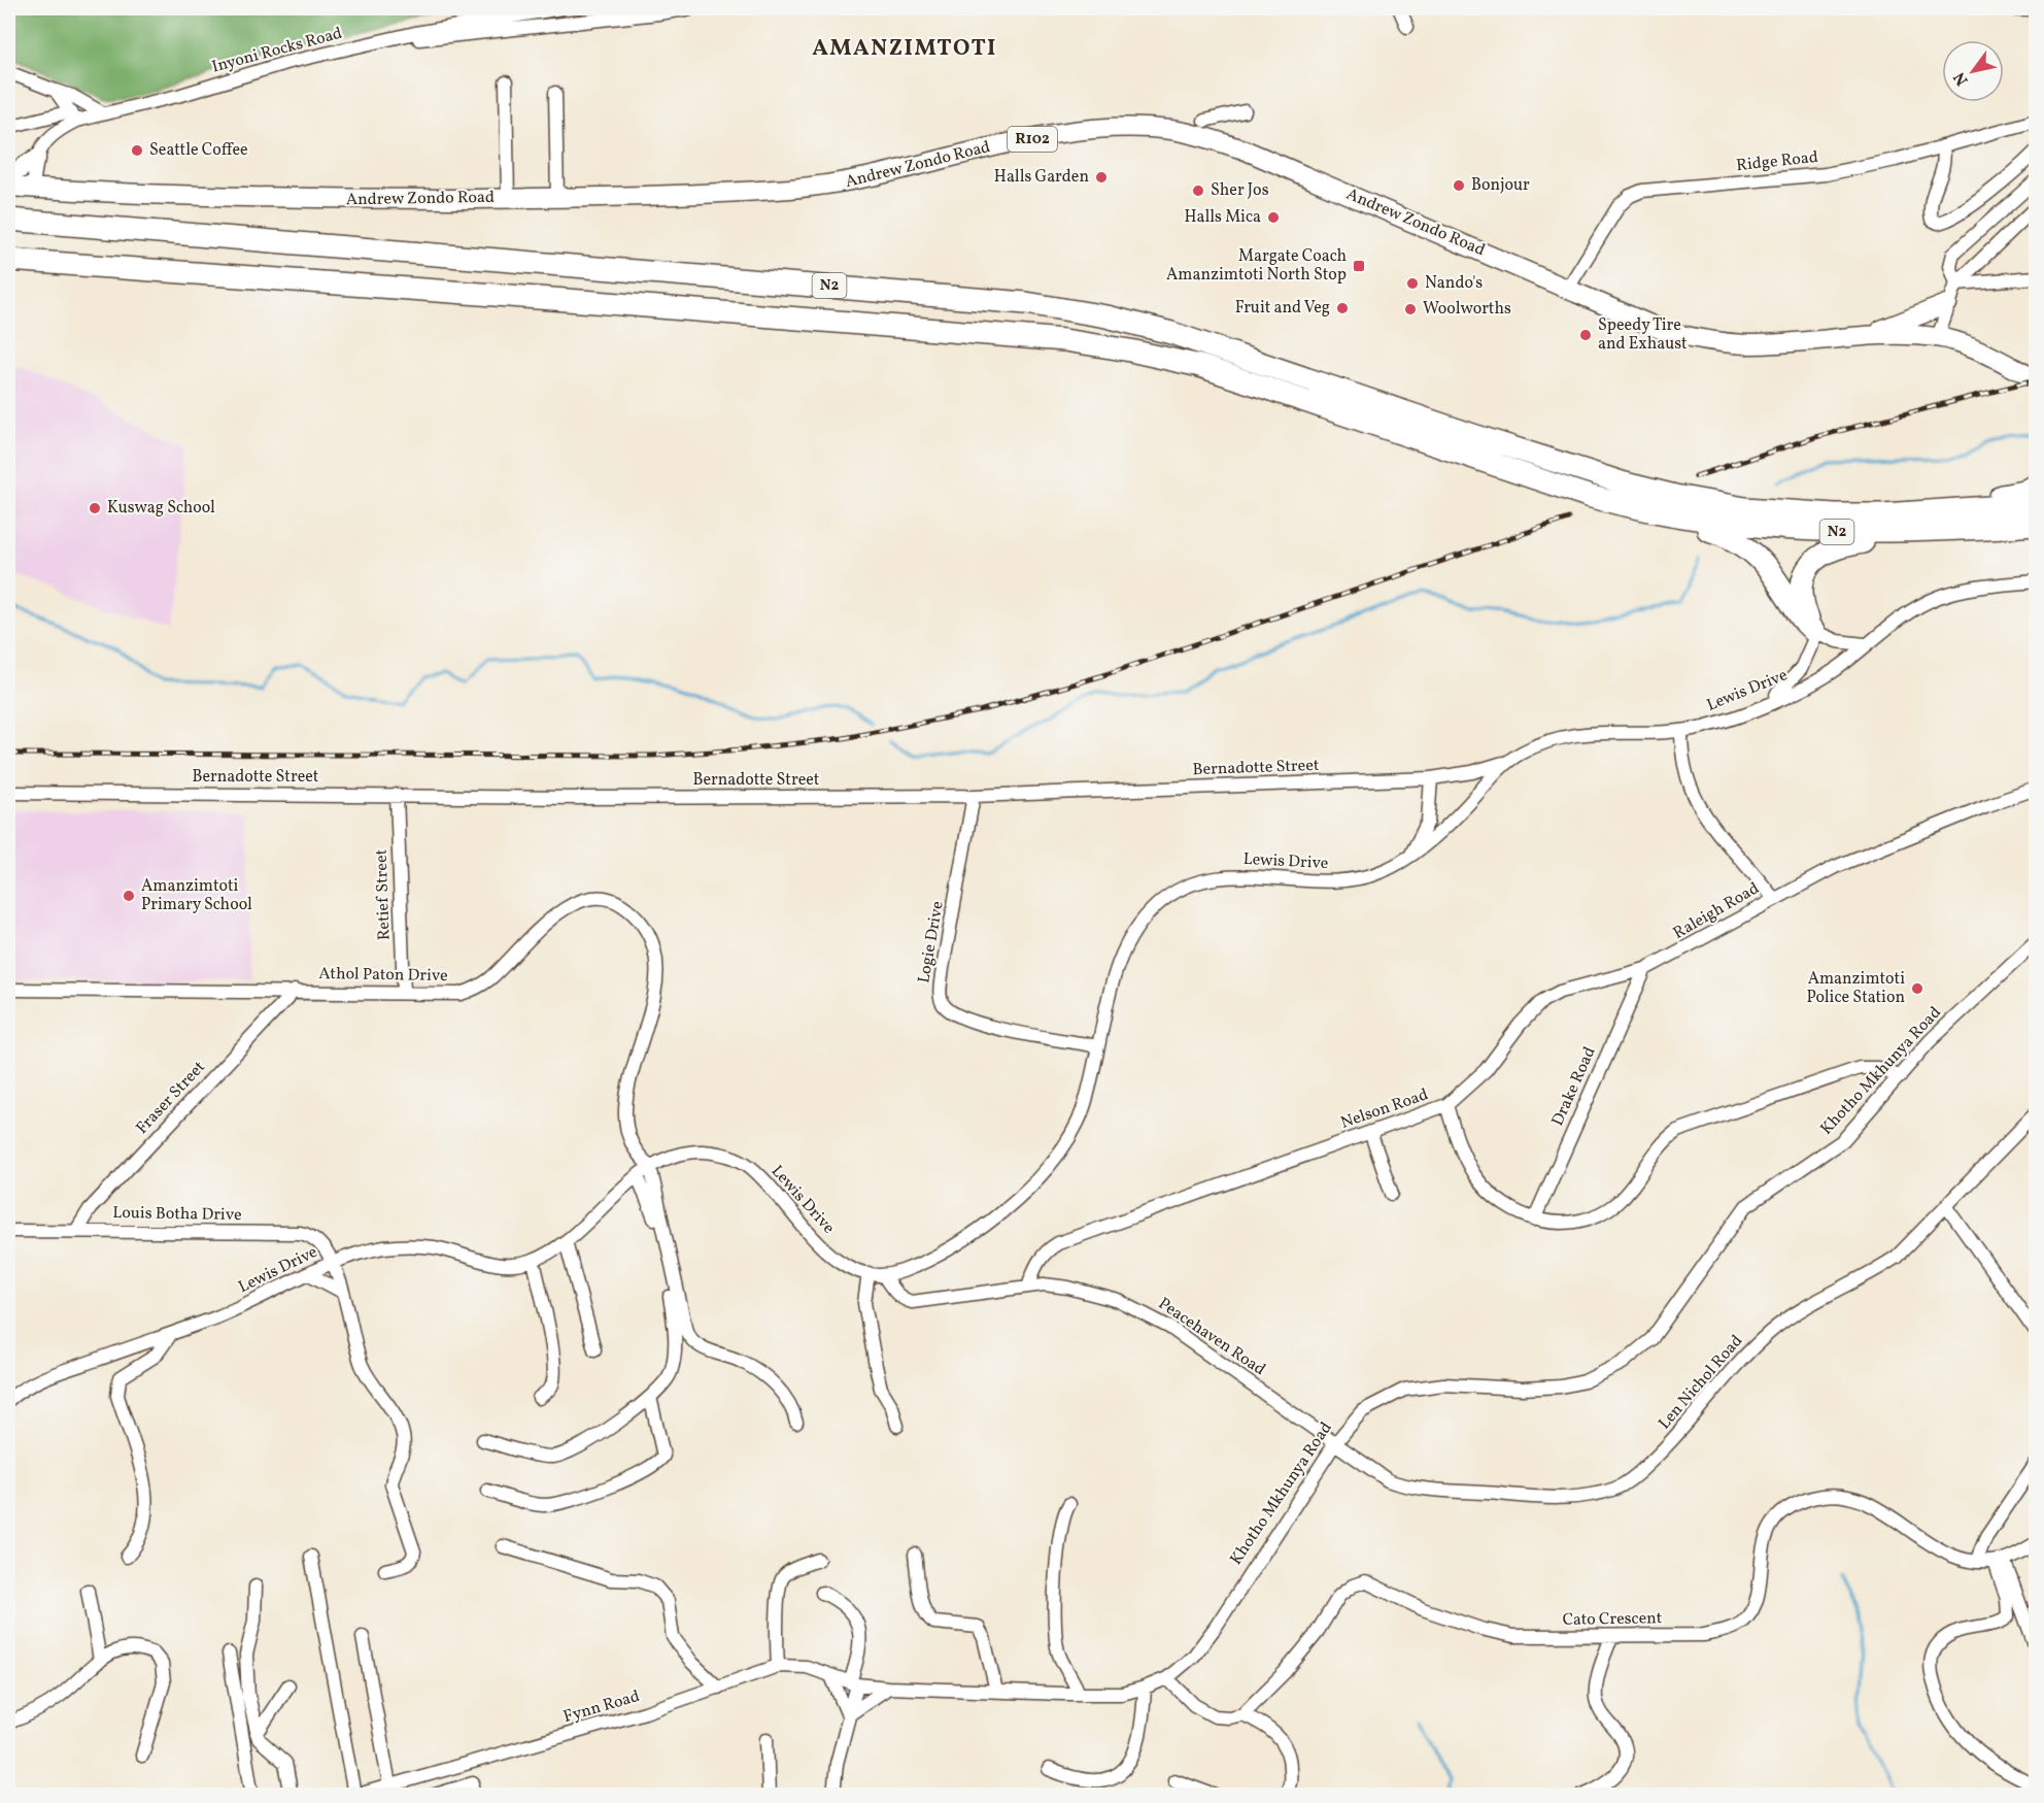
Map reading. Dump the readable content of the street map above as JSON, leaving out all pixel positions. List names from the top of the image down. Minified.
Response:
{"streets":{"highway":["N2"],"main road":["R102","Andrew Zondo Road"],"street":["Inyoni Rocks Road","Ridge Road","Lewis Drive","Bernadotte Street","Retief Street","Raleigh Road","Logie Drive","Athol Paton Drive","Khotho Mkhunya Road","Drake Road","Fraser Street","Nelson Road","Louis Botha Drive","Peacehaven Road","Len Nichol Road","Cato Crescent","Fynn Road"]},"crossings":[["Ridge Road","Andrew Zondo Road"],["Lewis Drive","Bernadotte Street"],["Lewis Drive","Logie Drive"],["Lewis Drive","Athol Paton Drive"],["Lewis Drive","Louis Botha Drive"],["Lewis Drive","Peacehaven Road"],["Bernadotte Street","Retief Street"],["Bernadotte Street","Logie Drive"],["Retief Street","Athol Paton Drive"],["Raleigh Road","Drake Road"],["Raleigh Road","Nelson Road"],["Athol Paton Drive","Fraser Street"],["Khotho Mkhunya Road","Nelson Road"],["Khotho Mkhunya Road","Peacehaven Road"],["Khotho Mkhunya Road","Len Nichol Road"],["Khotho Mkhunya Road","Fynn Road"],["Drake Road","Nelson Road"],["Fraser Street","Louis Botha Drive"],["Nelson Road","Peacehaven Road"],["Peacehaven Road","Len Nichol Road"]],"districts":["AMANZIMTOTI"],"places":{"other":["Seattle Coffee","Halls Garden","Bonjour","Sher Jos","Halls Mica","Nando's","Fruit and Veg","Woolworths","Speedy Tire and Exhaust","Kuswag School","Amanzimtoti Primary School","Amanzimtoti Police Station"],"transit":["Margate Coach Amanzimtoti North Stop"]},"north":"bottom left"}
